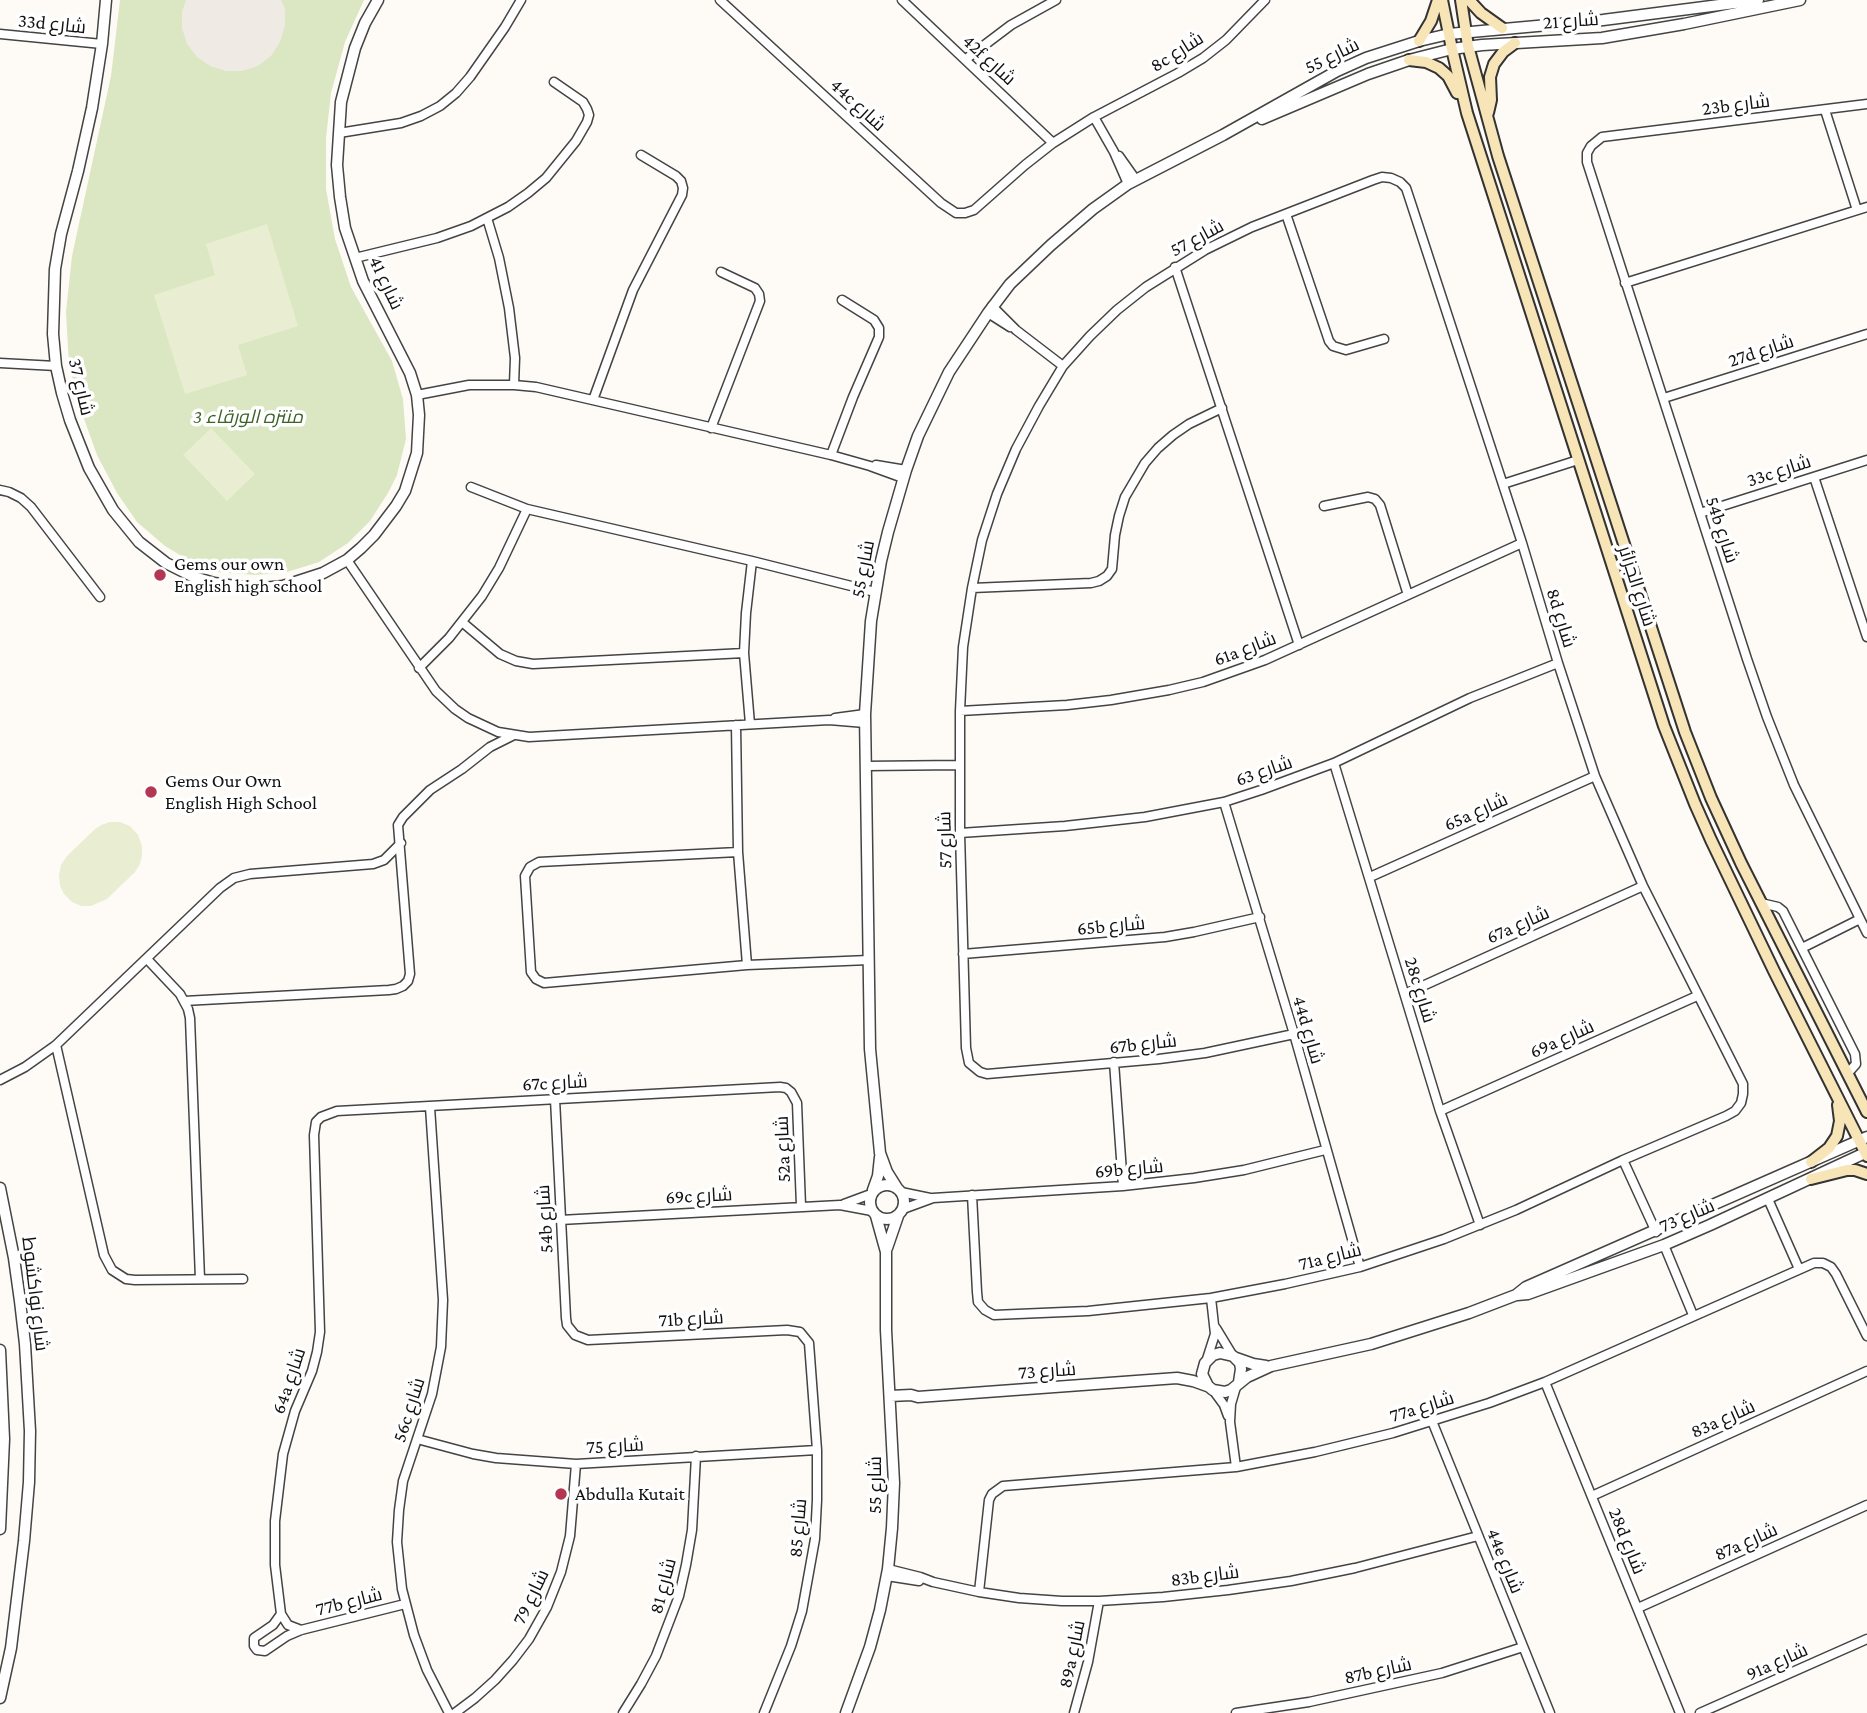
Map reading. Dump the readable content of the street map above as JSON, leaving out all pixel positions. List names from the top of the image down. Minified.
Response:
{"streets":{"main road":["شارع الجزائر"],"street":["شارع 21","33d شارع","8c شارع","شارع 55","42f شارع","44c شارع","23b شارع","شارع 57","شارع 41","27d شارع","شارع 37","33c شارع","54b شارع","8d شارع","61a شارع","شارع 63","65a شارع","67a شارع","65b شارع","28c شارع","44d شارع","69a شارع","67b شارع","67c شارع","52a شارع","69b شارع","69c شارع","شارع 73","71a شارع","شارع نواكشوط","71b شارع","64a شارع","77a شارع","56c شارع","83a شارع","شارع 75","شارع 85","28d شارع","87a شارع","44e شارع","83b شارع","شارع 81","شارع 79","77b شارع","89a شارع","91a شارع","87b شارع"]},"crossings":[["شارع 21","شارع 55"],["شارع 21","شارع الجزائر"],["33d شارع","شارع 37"],["8c شارع","42f شارع"],["8c شارع","44c شارع"],["شارع 55","شارع الجزائر"],["شارع 55","69b شارع"],["شارع 55","69c شارع"],["شارع 55","شارع 73"],["شارع 55","83b شارع"],["23b شارع","54b شارع"],["شارع 57","8d شارع"],["شارع 57","61a شارع"],["شارع 57","شارع 63"],["شارع 57","65b شارع"],["شارع 57","67b شارع"],["شارع 41","شارع 37"],["27d شارع","54b شارع"],["33c شارع","54b شارع"],["54b شارع","67c شارع"],["54b شارع","69c شارع"],["54b شارع","71b شارع"],["شارع الجزائر","شارع 73"],["8d شارع","61a شارع"],["8d شارع","شارع 63"],["8d شارع","65a شارع"],["8d شارع","67a شارع"],["8d شارع","69a شارع"],["8d شارع","71a شارع"],["شارع 63","28c شارع"],["شارع 63","44d شارع"],["65a شارع","28c شارع"],["67a شارع","28c شارع"],["65b شارع","44d شارع"],["28c شارع","69a شارع"],["28c شارع","71a شارع"],["44d شارع","67b شارع"],["44d شارع","69b شارع"],["44d شارع","71a شارع"],["67c شارع","52a شارع"],["67c شارع","64a شارع"],["67c شارع","56c شارع"],["52a شارع","69c شارع"],["69b شارع","69c شارع"],["69b شارع","71a شارع"],["71b شارع","شارع 85"],["77a شارع","28d شارع"],["77a شارع","44e شارع"],["77a شارع","83b شارع"],["56c شارع","شارع 75"],["56c شارع","شارع 79"],["56c شارع","77b شارع"],["83a شارع","28d شارع"],["شارع 75","شارع 85"],["شارع 75","شارع 81"],["شارع 75","شارع 79"],["28d شارع","87a شارع"],["44e شارع","83b شارع"],["44e شارع","87b شارع"],["83b شارع","89a شارع"]],"parks":["منتزه الورقاء 3"],"places":["Gems our own English high school","Gems Our Own English High School","Abdulla Kutait"]}
